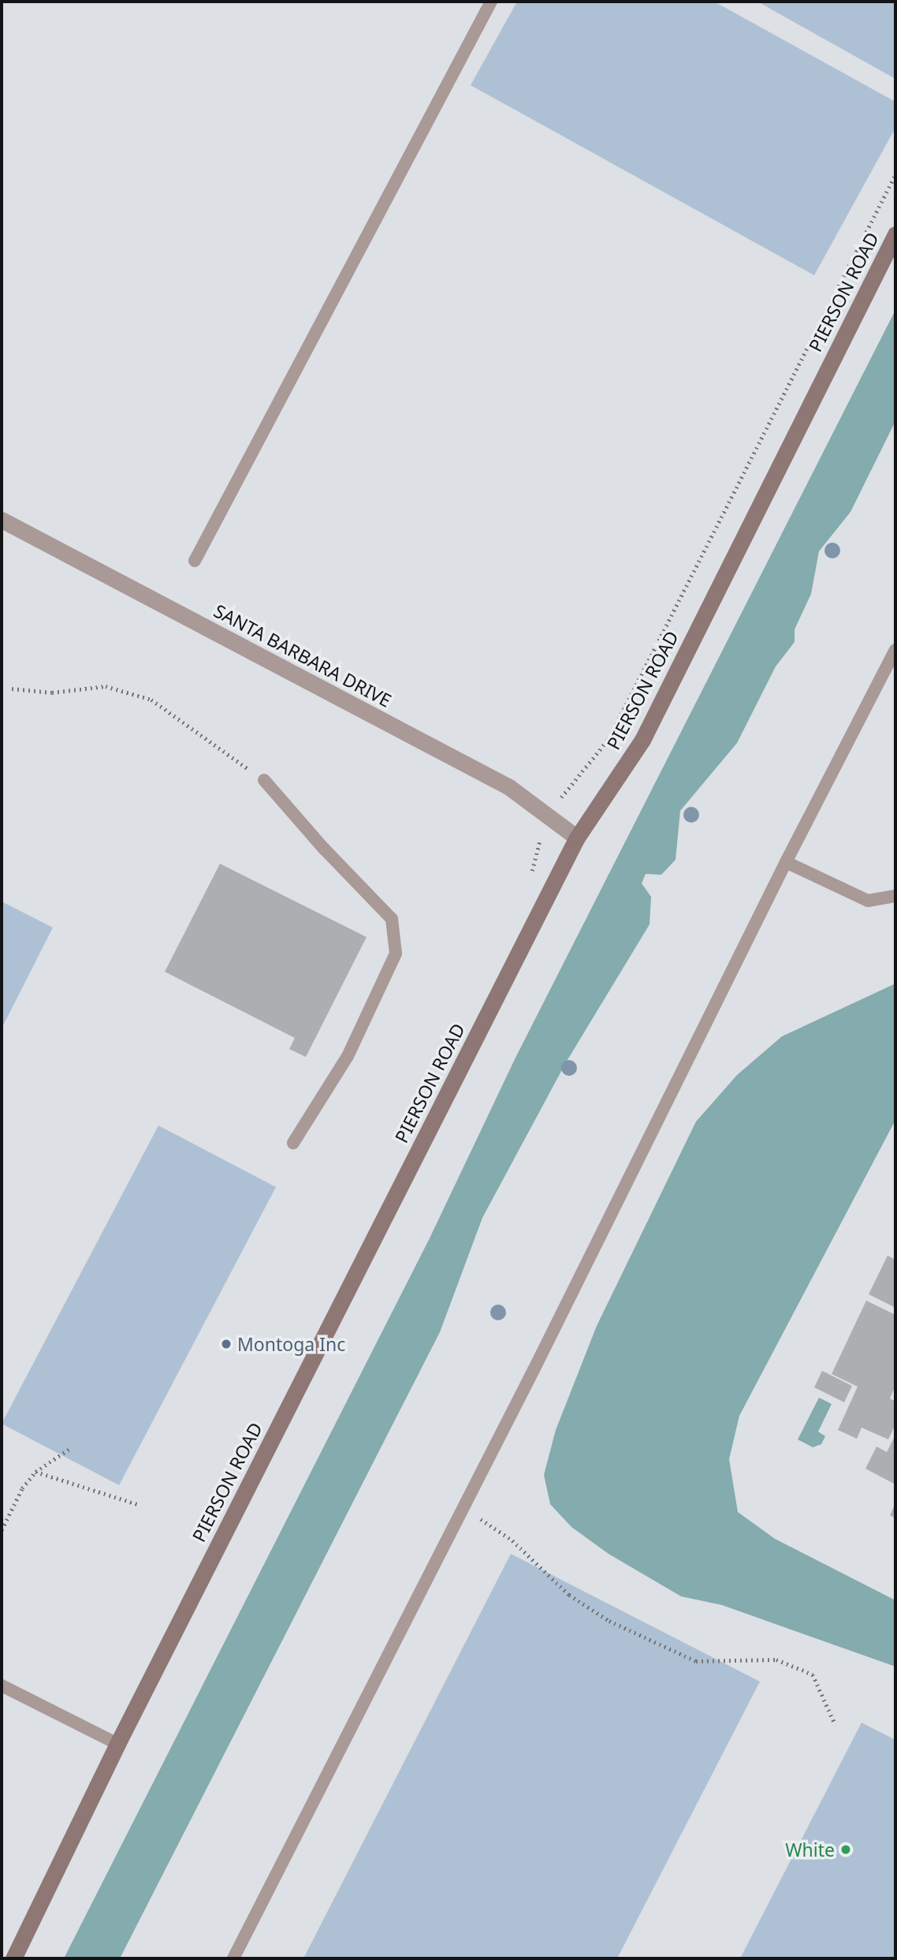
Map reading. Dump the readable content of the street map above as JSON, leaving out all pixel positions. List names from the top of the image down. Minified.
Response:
{"streets":{"street":["PIERSON ROAD","SANTA BARBARA DRIVE"]},"crossings":[["PIERSON ROAD","SANTA BARBARA DRIVE"]],"places":["Montoga Inc","White"]}
